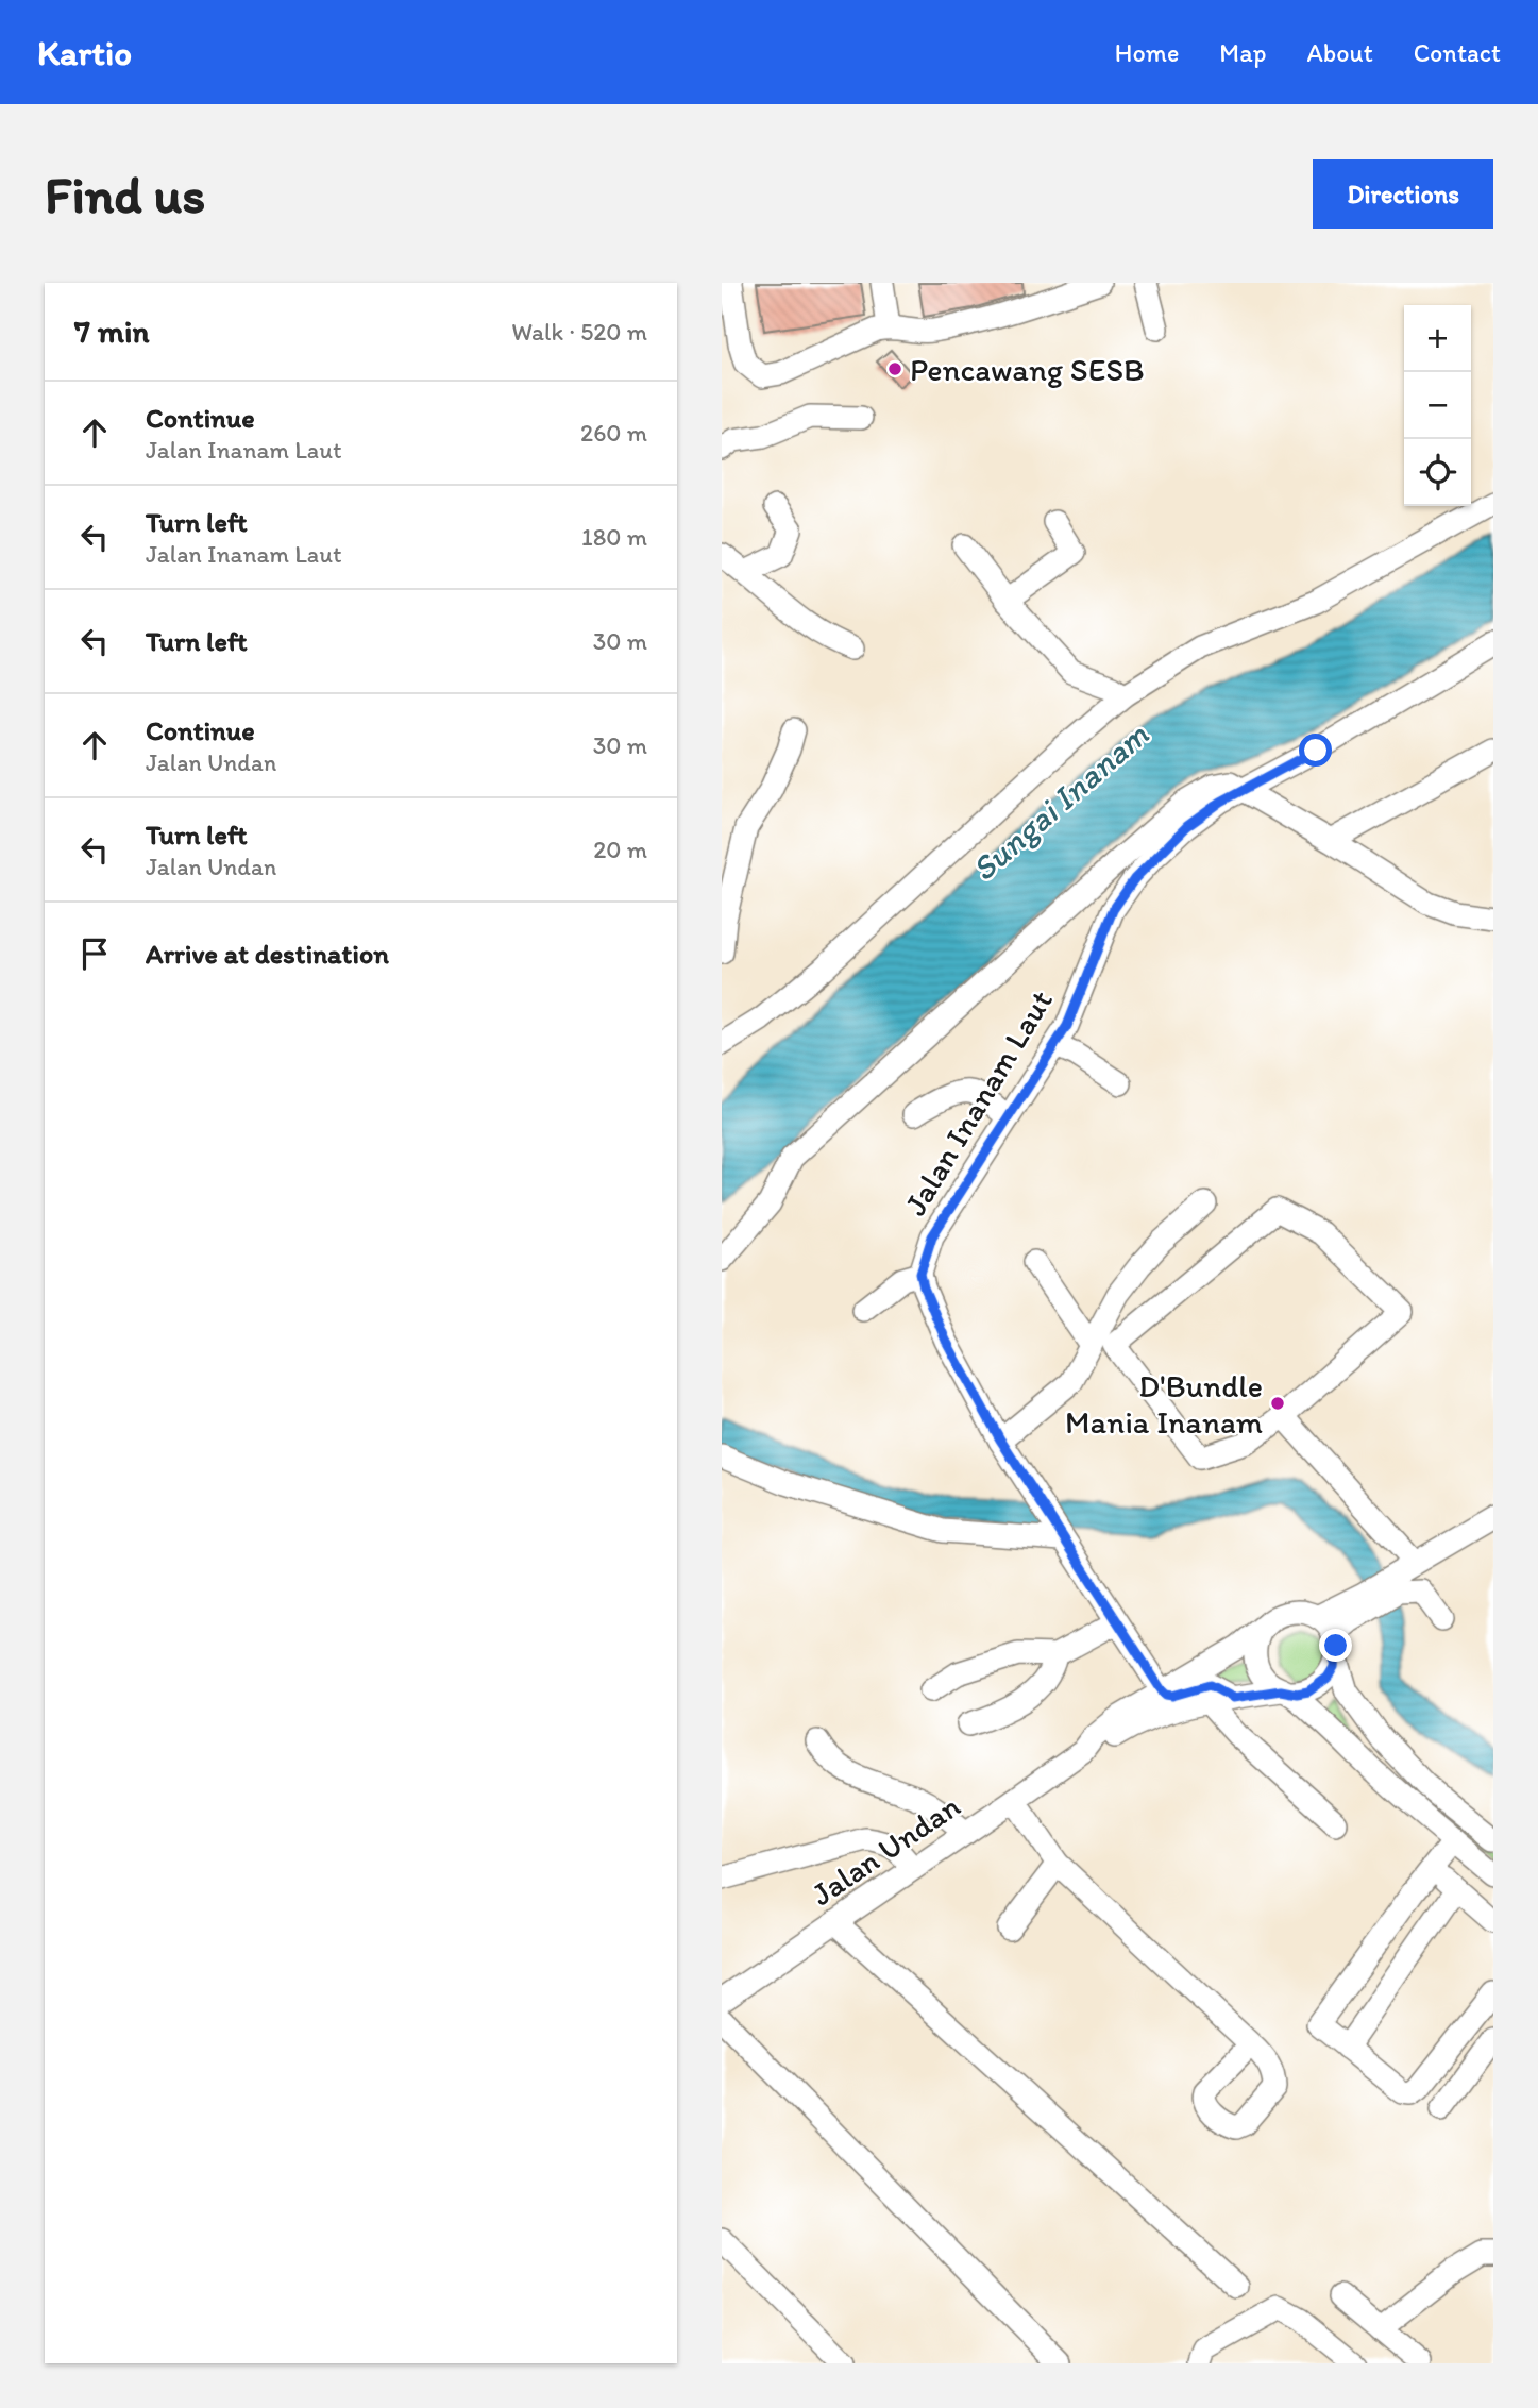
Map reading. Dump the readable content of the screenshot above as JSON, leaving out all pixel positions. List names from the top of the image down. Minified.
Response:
{"streets":{"street":["Jalan Inanam Laut","Jalan Undan"]},"water":["Sungai Inanam"],"places":["Pencawang SESB","D'Bundle Mania Inanam"],"page":{"header":"Kartio","nav":["Home","Map","About","Contact"],"buttons":"Directions","title":"Find us","heading":["7 min","Walk · 520 m"],"map_buttons":["+","−"],"list":[["Continue","Jalan Inanam Laut","260 m"],["Turn left","Jalan Inanam Laut","180 m"],["Turn left","30 m"],["Continue","Jalan Undan","30 m"],["Turn left","Jalan Undan","20 m"],"Arrive at destination"]}}
